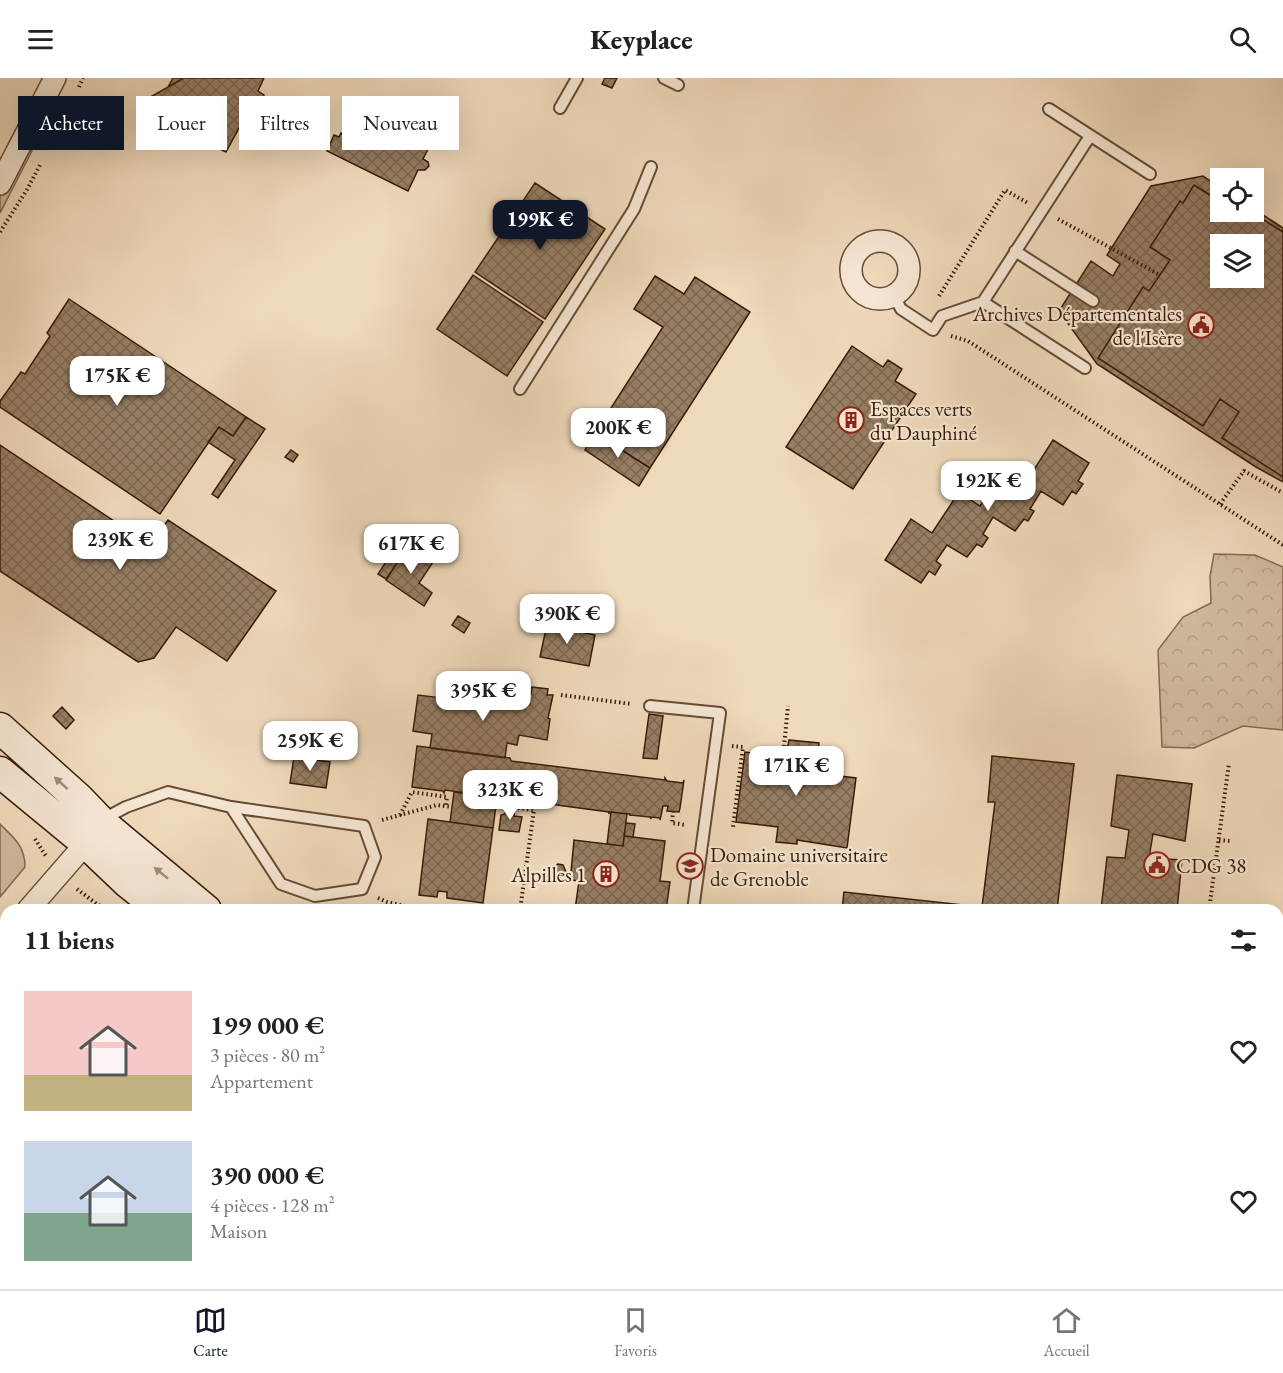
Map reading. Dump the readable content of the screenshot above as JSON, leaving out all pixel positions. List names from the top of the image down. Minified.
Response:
{"places":{"public building":["Archives Départementales de l'Isère","CDG 38"],"building":["Espaces verts du Dauphiné","Alpilles 1"],"school or university":["Domaine universitaire de Grenoble"]},"page":{"header":"Keyplace","chip":["Acheter","Louer","Filtres","Nouveau"],"price":["199K €","175K €","200K €","192K €","239K €","617K €","390K €","395K €","259K €","171K €","323K €"],"heading":"11 biens","list":[{"name":"199 000 €","note":"3 pièces · 80 m² · Appartement"},{"name":"390 000 €","note":"4 pièces · 128 m² · Maison"}],"tabs":["Carte","Favoris","Accueil"]}}
